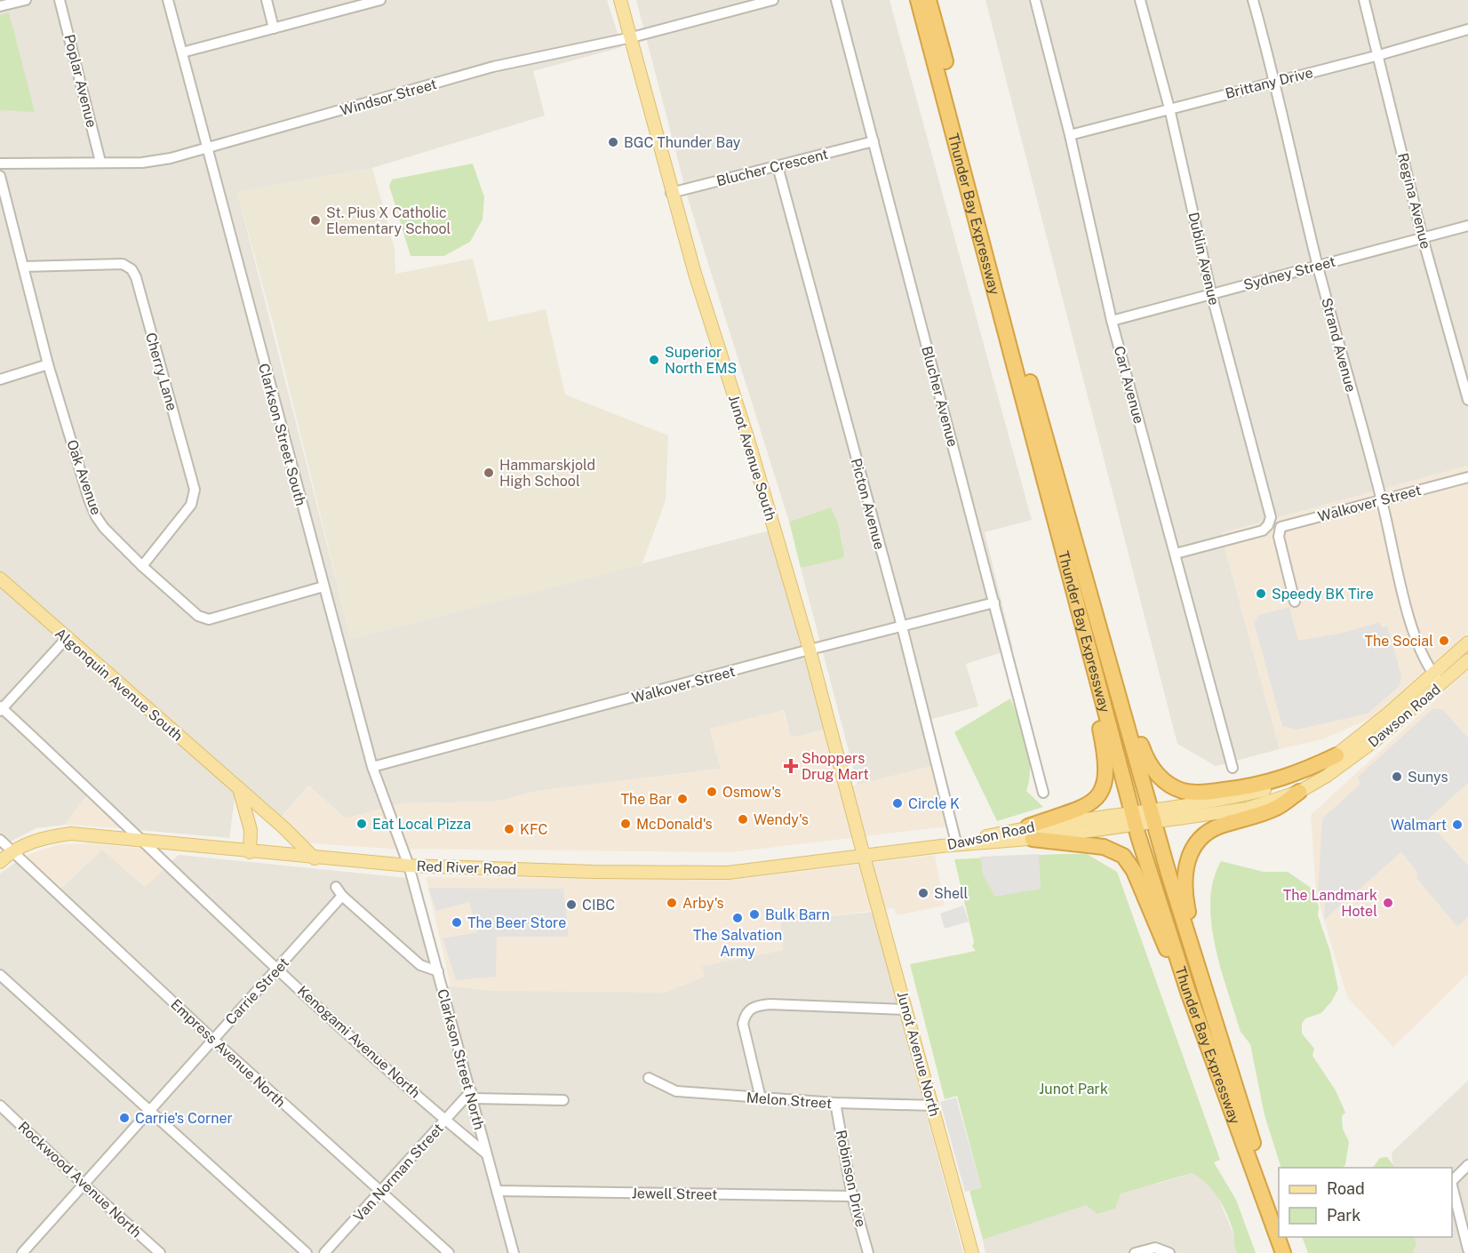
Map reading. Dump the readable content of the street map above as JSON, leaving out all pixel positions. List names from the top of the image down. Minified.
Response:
{"streets":{"highway":["Thunder Bay Expressway"],"main road":["Junot Avenue South","Algonquin Avenue South","Dawson Road","Red River Road","Junot Avenue North"],"street":["Poplar Avenue","Brittany Drive","Windsor Street","Blucher Crescent","Regina Avenue","Dublin Avenue","Sydney Street","Strand Avenue","Cherry Lane","Carl Avenue","Blucher Avenue","Clarkson Street South","Oak Avenue","Walkover Street","Picton Avenue","Carrie Street","Kenogami Avenue North","Empress Avenue North","Clarkson Street North","Melon Street","Van Norman Street","Robinson Drive","Rockwood Avenue North","Jewell Street"]},"crossings":[["Poplar Avenue","Windsor Street"],["Brittany Drive","Regina Avenue"],["Brittany Drive","Dublin Avenue"],["Brittany Drive","Strand Avenue"],["Brittany Drive","Carl Avenue"],["Windsor Street","Clarkson Street South"],["Windsor Street","Junot Avenue South"],["Blucher Crescent","Blucher Avenue"],["Blucher Crescent","Junot Avenue South"],["Blucher Crescent","Picton Avenue"],["Regina Avenue","Sydney Street"],["Thunder Bay Expressway","Dawson Road"],["Dublin Avenue","Sydney Street"],["Dublin Avenue","Carl Avenue"],["Sydney Street","Strand Avenue"],["Sydney Street","Carl Avenue"],["Strand Avenue","Walkover Street"],["Strand Avenue","Dawson Road"],["Cherry Lane","Oak Avenue"],["Blucher Avenue","Walkover Street"],["Clarkson Street South","Oak Avenue"],["Clarkson Street South","Walkover Street"],["Clarkson Street South","Red River Road"],["Clarkson Street South","Clarkson Street North"],["Junot Avenue South","Walkover Street"],["Junot Avenue South","Red River Road"],["Junot Avenue South","Junot Avenue North"],["Walkover Street","Picton Avenue"],["Picton Avenue","Dawson Road"],["Algonquin Avenue South","Red River Road"],["Dawson Road","Red River Road"],["Red River Road","Kenogami Avenue North"],["Red River Road","Empress Avenue North"],["Red River Road","Junot Avenue North"],["Red River Road","Clarkson Street North"],["Carrie Street","Kenogami Avenue North"],["Carrie Street","Empress Avenue North"],["Carrie Street","Rockwood Avenue North"],["Kenogami Avenue North","Clarkson Street North"],["Kenogami Avenue North","Van Norman Street"],["Empress Avenue North","Van Norman Street"],["Junot Avenue North","Melon Street"],["Clarkson Street North","Van Norman Street"],["Clarkson Street North","Jewell Street"],["Melon Street","Robinson Drive"],["Robinson Drive","Jewell Street"]],"parks":["Junot Park"],"places":{"other":["BGC Thunder Bay","St. Pius X Catholic Elementary School","Superior North EMS","Hammarskjold High School","Speedy BK Tire","The Social","Sunys","Osmow's","The Bar","Circle K","Wendy's","Eat Local Pizza","McDonald's","Walmart","KFC","Shell","Arby's","The Landmark Hotel","CIBC","Bulk Barn","The Salvation Army","The Beer Store","Carrie's Corner"],"health":["Shoppers Drug Mart"]},"legend":["Road","Park"]}
